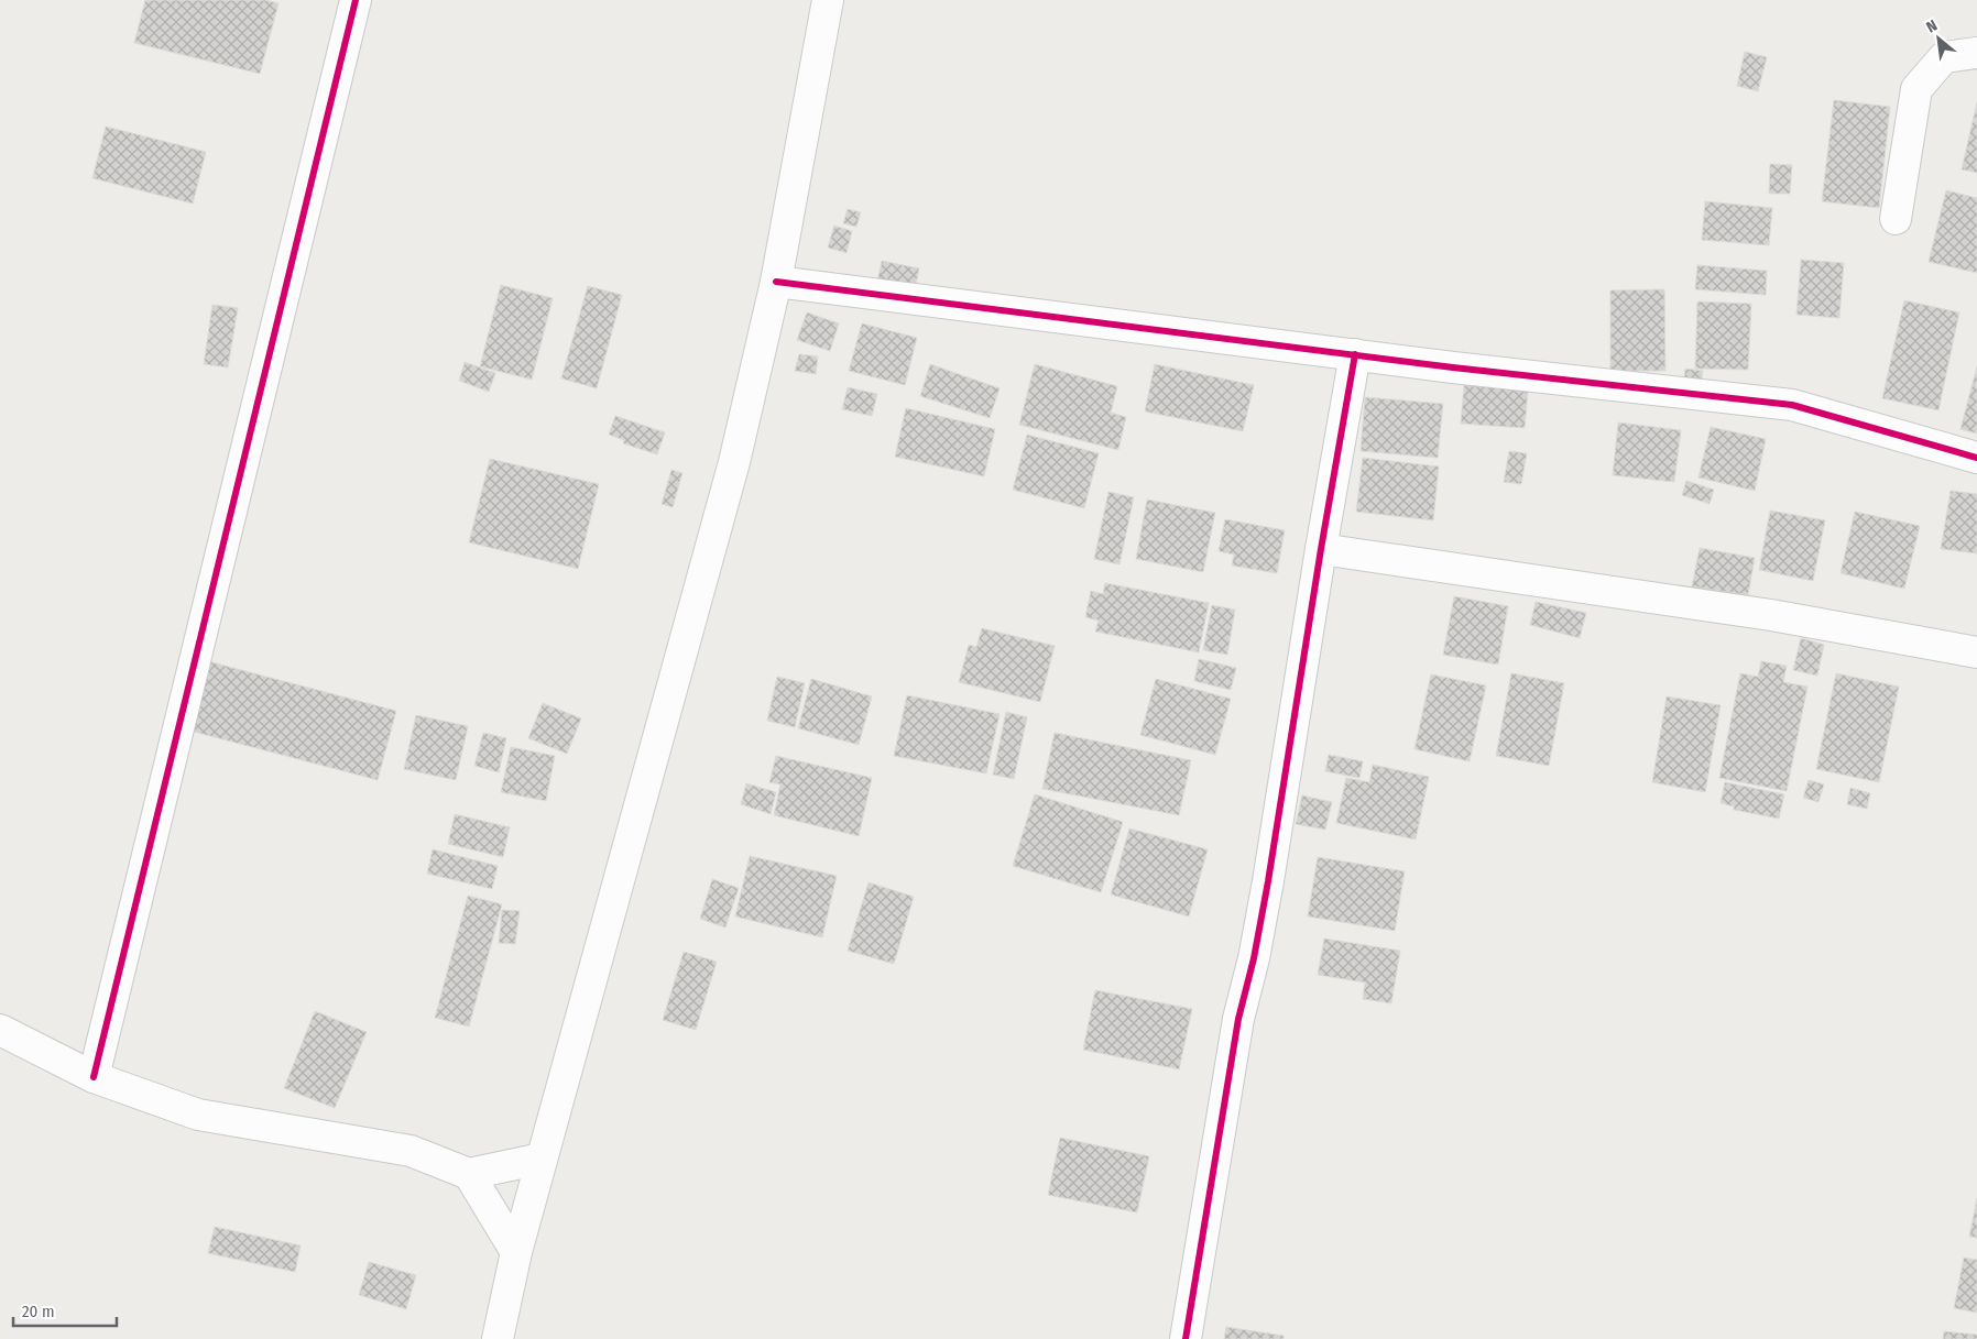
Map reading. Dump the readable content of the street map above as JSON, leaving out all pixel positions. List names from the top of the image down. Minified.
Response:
{"scale_bar":"20 m","north":"top left"}
